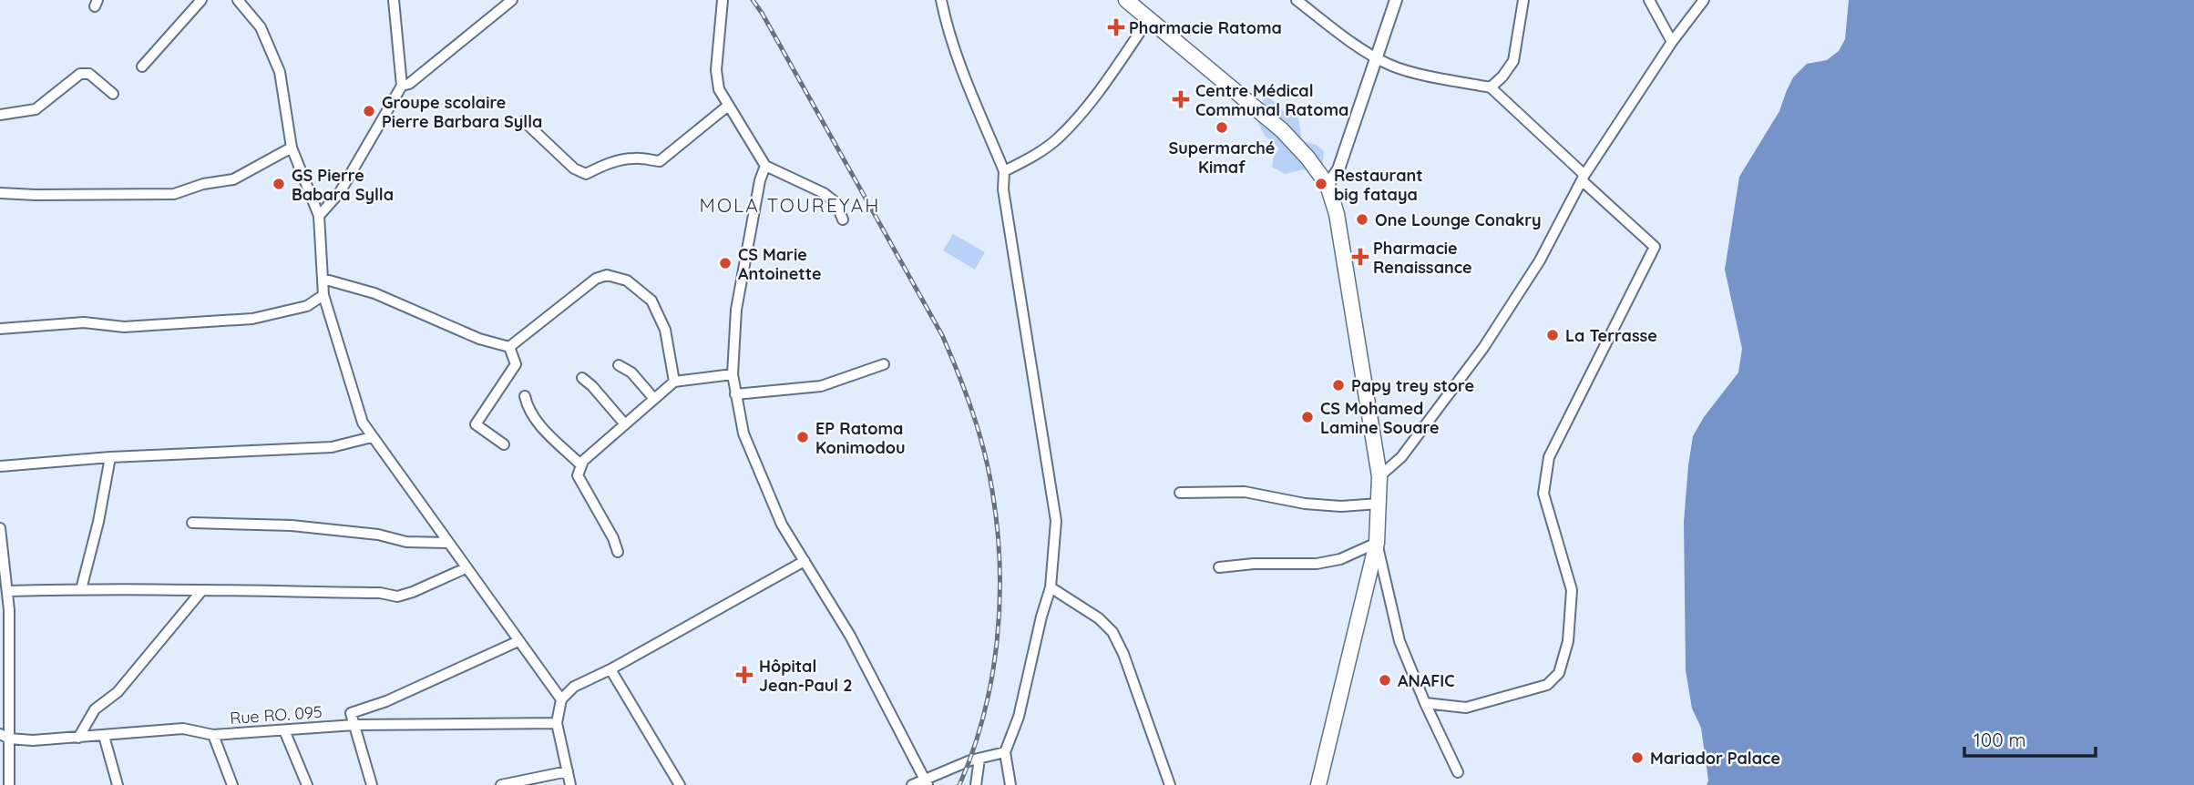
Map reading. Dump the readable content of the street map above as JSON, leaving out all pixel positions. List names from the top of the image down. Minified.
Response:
{"streets":{"street":["Rue RO. 095"]},"districts":["MOLA TOUREYAH"],"places":{"health":["Pharmacie Ratoma","Centre Médical Communal Ratoma","Pharmacie Renaissance","Hôpital Jean-Paul 2"],"other":["Groupe scolaire Pierre Barbara Sylla","Supermarché Kimaf","GS Pierre Babara Sylla","Restaurant big fataya","One Lounge Conakry","CS Marie Antoinette","La Terrasse","Papy trey store","CS Mohamed Lamine Souare","EP Ratoma Konimodou","ANAFIC","Mariador Palace"]},"scale_bar":"100 m"}
